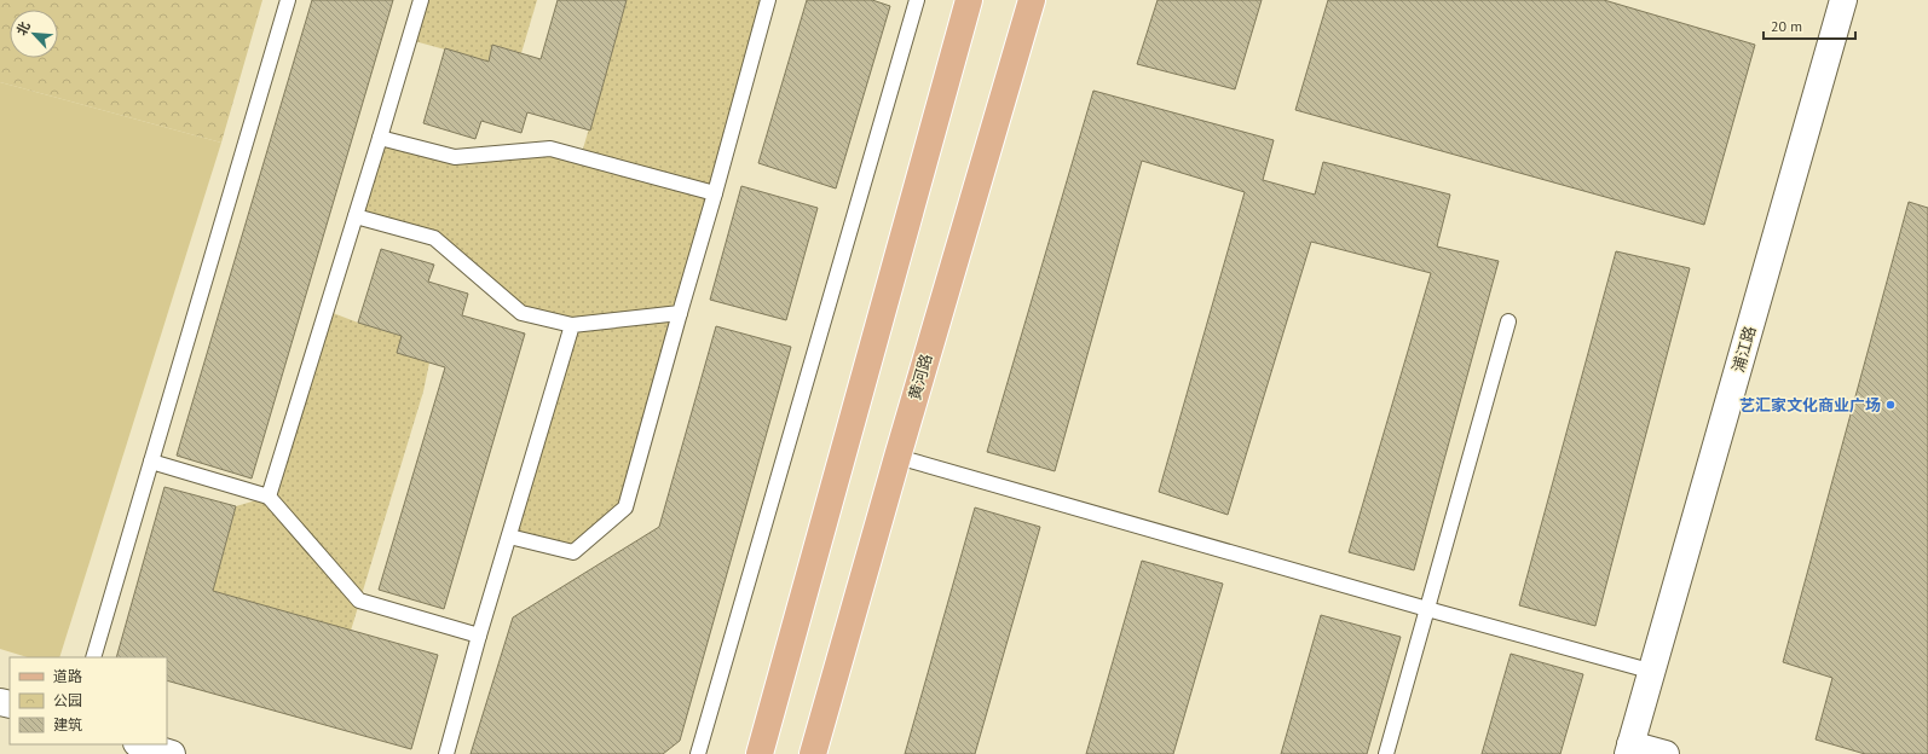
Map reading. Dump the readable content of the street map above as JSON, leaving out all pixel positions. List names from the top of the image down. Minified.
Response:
{"streets":{"main road":["黄河路"],"street":["浦江路"]},"places":["艺汇家文化商业广场"],"legend":["道路","公园","建筑"],"scale_bar":"20 m","north":"top left"}
